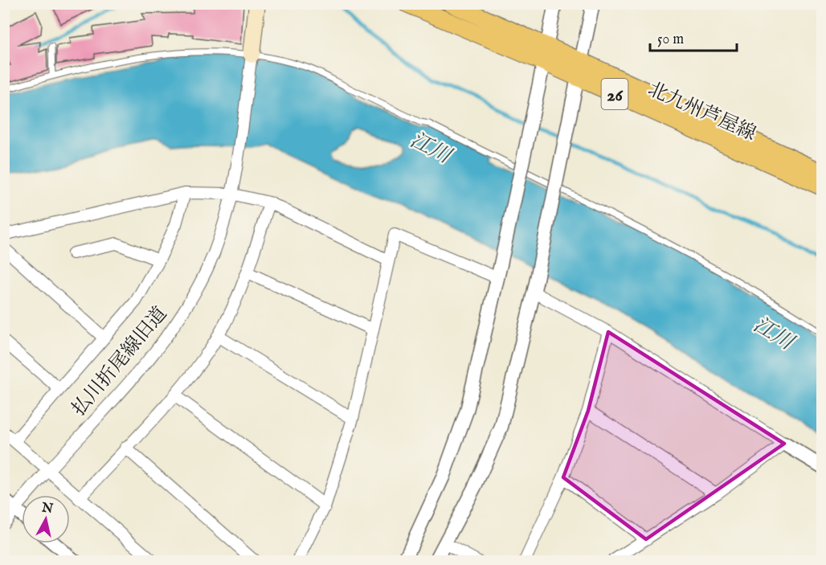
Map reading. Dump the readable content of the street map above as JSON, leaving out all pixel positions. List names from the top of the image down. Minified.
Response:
{"streets":{"main road":["26","北九州芦屋線"],"street":["払川折尾線旧道"]},"water":["江川"],"scale_bar":"50 m","north":"top"}
